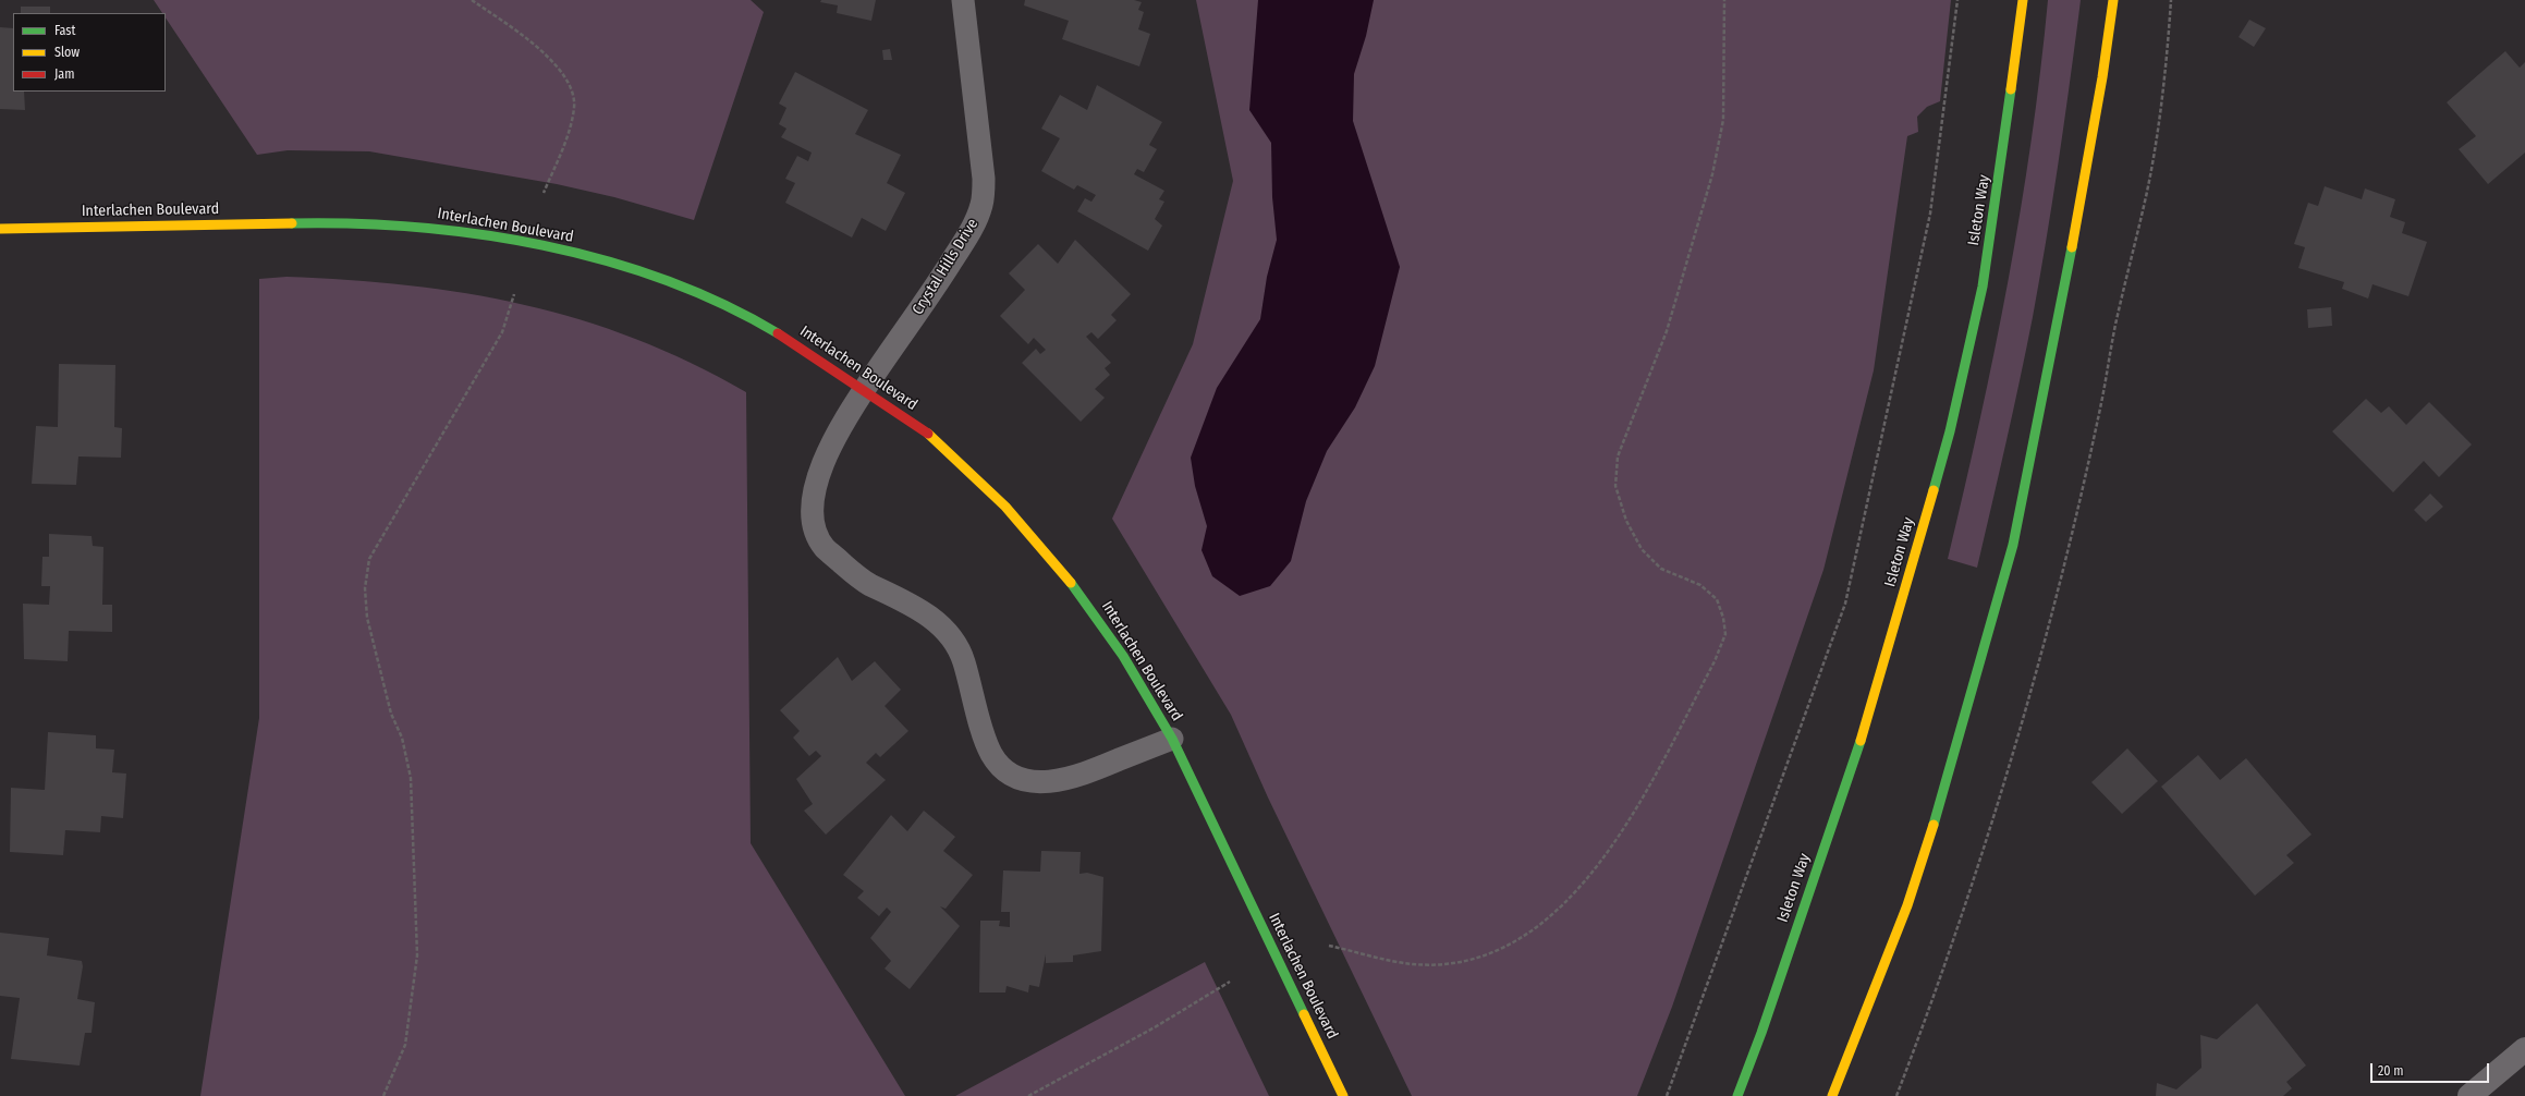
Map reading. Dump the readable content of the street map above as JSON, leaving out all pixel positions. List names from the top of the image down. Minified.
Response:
{"streets":{"main road":["Interlachen Boulevard","Isleton Way"],"lane":["Crystal Hills Drive"]},"crossings":[["Interlachen Boulevard","Crystal Hills Drive"]],"legend":["Fast","Slow","Jam"],"scale_bar":"20 m"}
